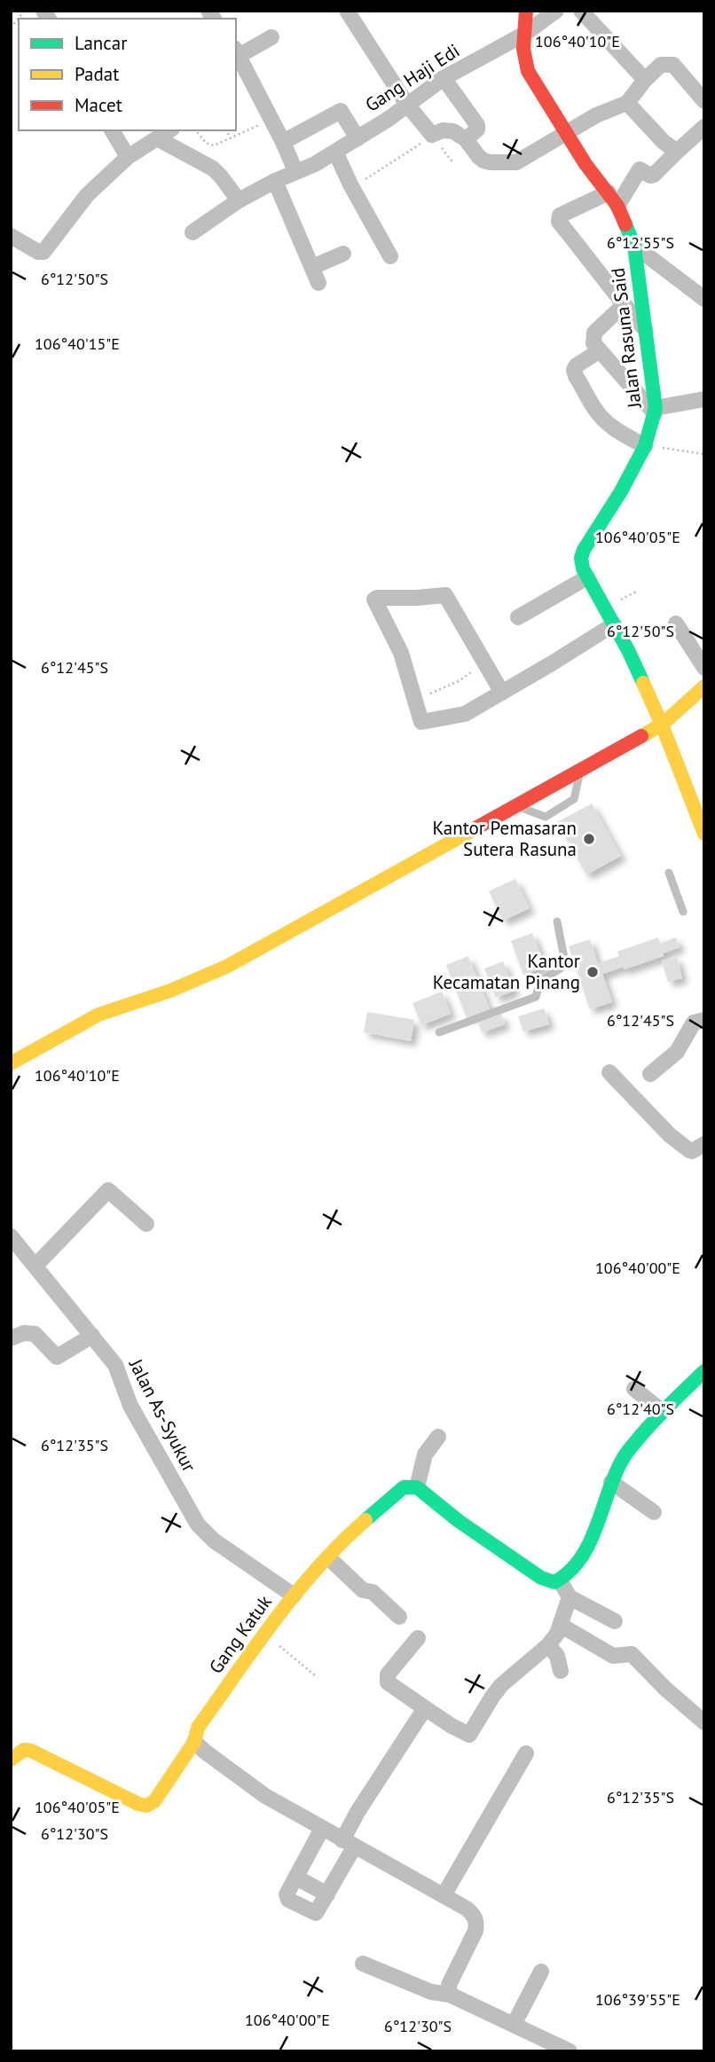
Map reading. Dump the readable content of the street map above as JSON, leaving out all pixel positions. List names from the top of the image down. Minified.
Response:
{"streets":{"street":["Gang Haji Edi","Jalan Rasuna Said","Jalan As-Syukur","Gang Katuk"]},"crossings":[["Gang Haji Edi","Jalan Rasuna Said"],["Jalan As-Syukur","Gang Katuk"]],"places":["Kantor Pemasaran Sutera Rasuna","Kantor Kecamatan Pinang"],"legend":["Lancar","Padat","Macet"],"coordinates":["106°40'10\"E","6°12'55\"S","6°12'50\"S","106°40'15\"E","106°40'05\"E","6°12'45\"S","106°40'00\"E","6°12'40\"S","6°12'35\"S","6°12'30\"S","106°39'55\"E"]}
